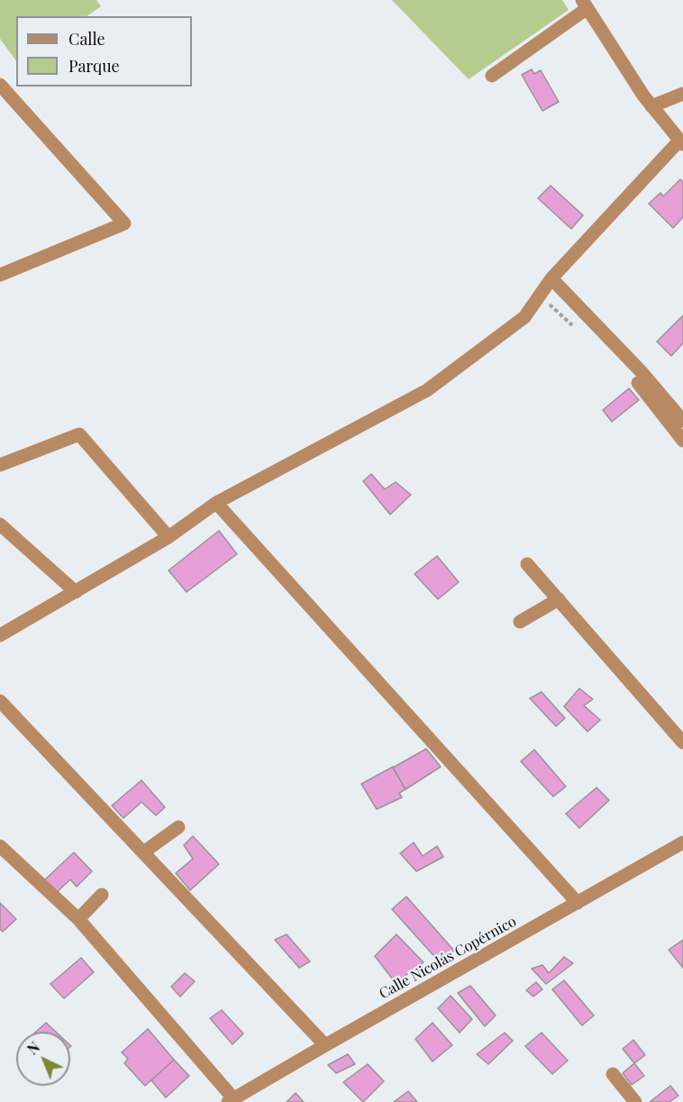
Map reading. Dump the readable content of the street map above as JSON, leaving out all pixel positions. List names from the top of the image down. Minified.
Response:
{"streets":{"street":["Calle Nicolás Copérnico"]},"legend":["Calle","Parque"],"north":"top left"}
